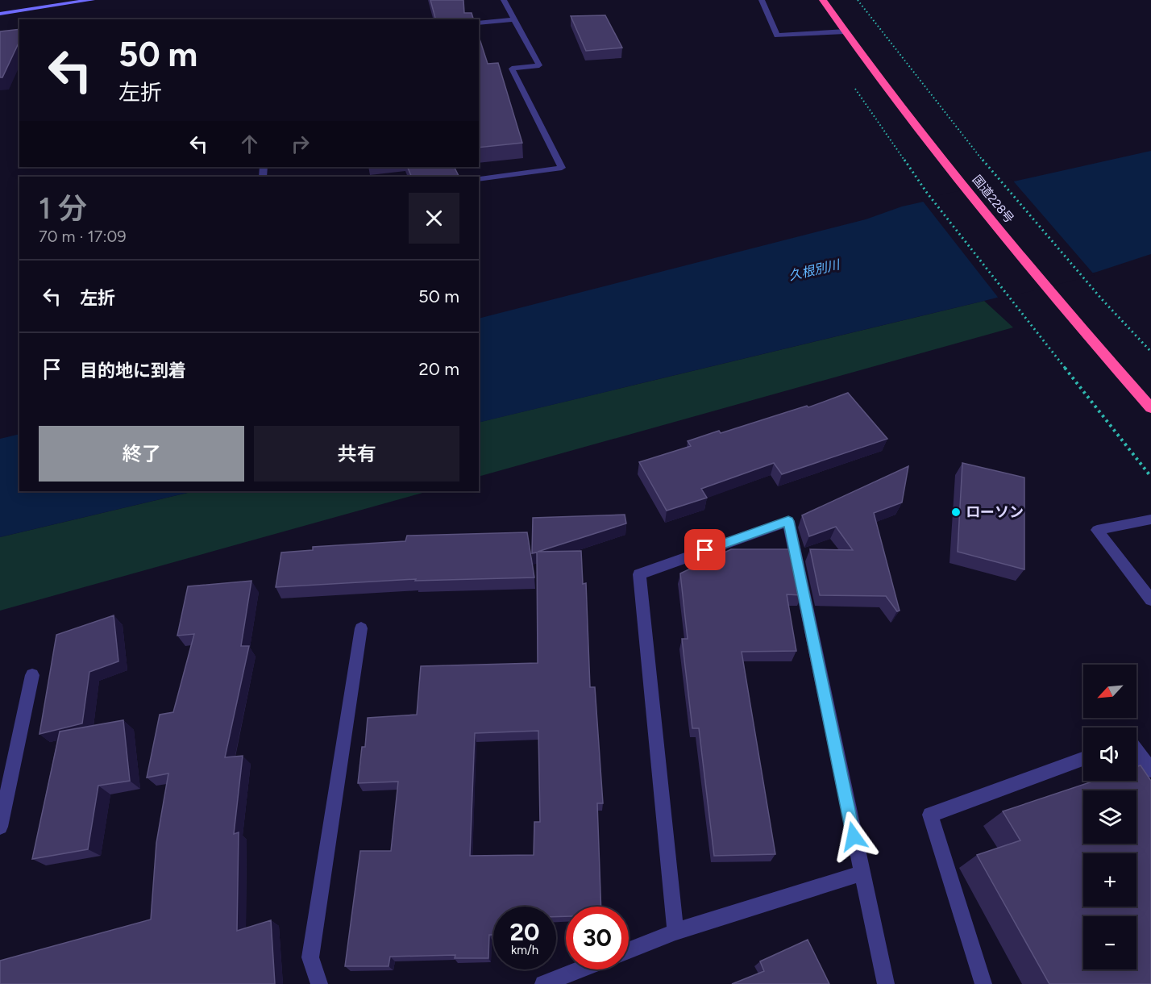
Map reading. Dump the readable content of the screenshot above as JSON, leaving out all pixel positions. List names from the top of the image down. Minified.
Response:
{"streets":{"highway":["国道228号"]},"water":["久根別川"],"places":["ローソン"],"north":"bottom left","page":{"turn":["50 m","左折"],"heading":["1 分","70 m · 17:09"],"list":[{"name":"左折","value":"50 m"},{"name":"目的地に到着","value":"20 m"}],"buttons":["終了","共有"],"map_buttons":["+","−"],"speed":"20 km/h","limit":"30"}}
